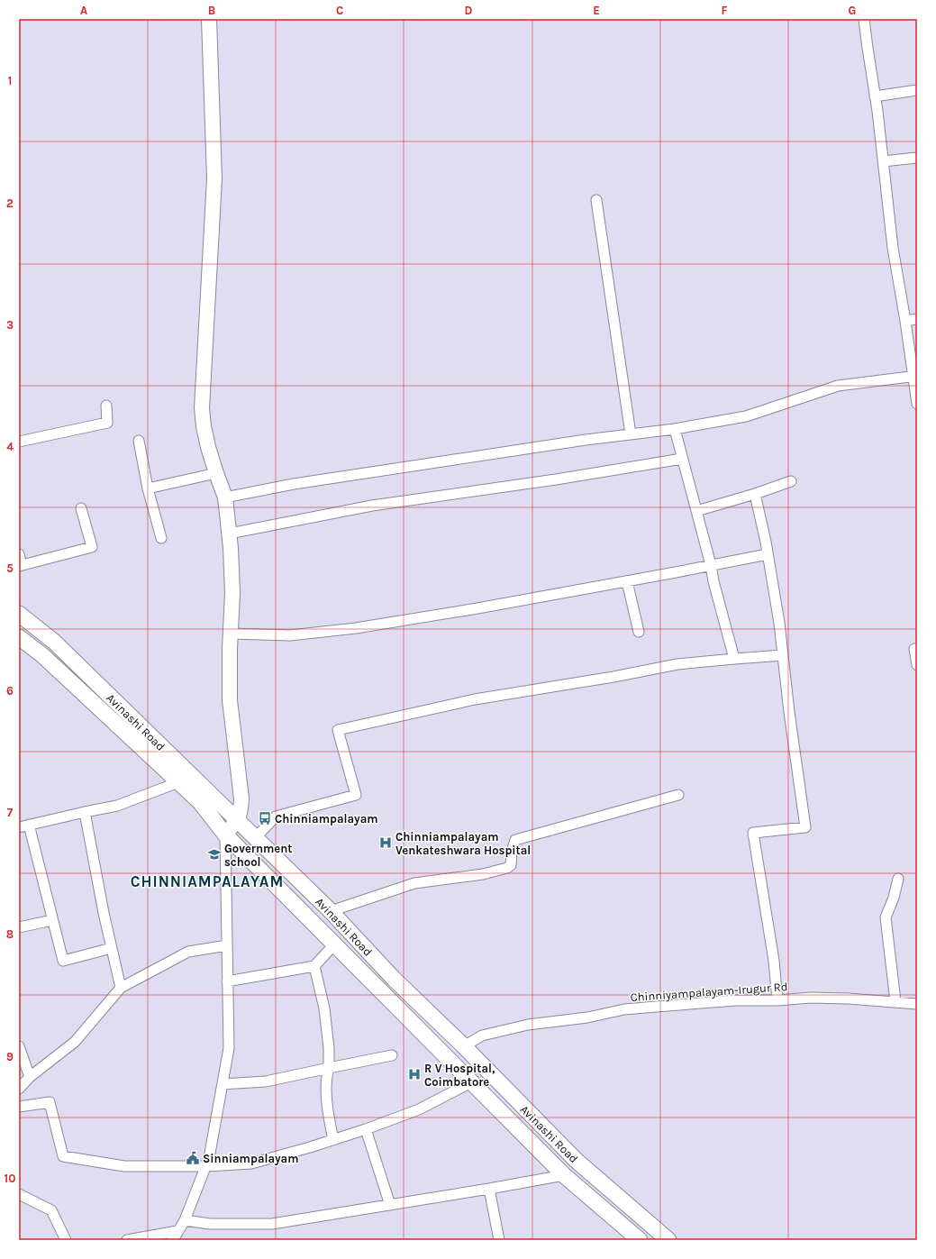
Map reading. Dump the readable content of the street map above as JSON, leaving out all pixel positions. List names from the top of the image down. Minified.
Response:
{"streets":{"main road":["Avinashi Road"],"street":["Chinniyampalayam-Irugur Rd"]},"crossings":[["Avinashi Road","Chinniyampalayam-Irugur Rd"]],"districts":["CHINNIAMPALAYAM"],"places":{"bus stop":["Chinniampalayam"],"hospital":["Chinniampalayam Venkateshwara Hospital","R V Hospital, Coimbatore"],"school or university":["Government school"],"public building":["Sinniampalayam"]},"grid":{"columns":["A","B","C","D","E","F","G"],"rows":["1","2","3","4","5","6","7","8","9","10"]}}
